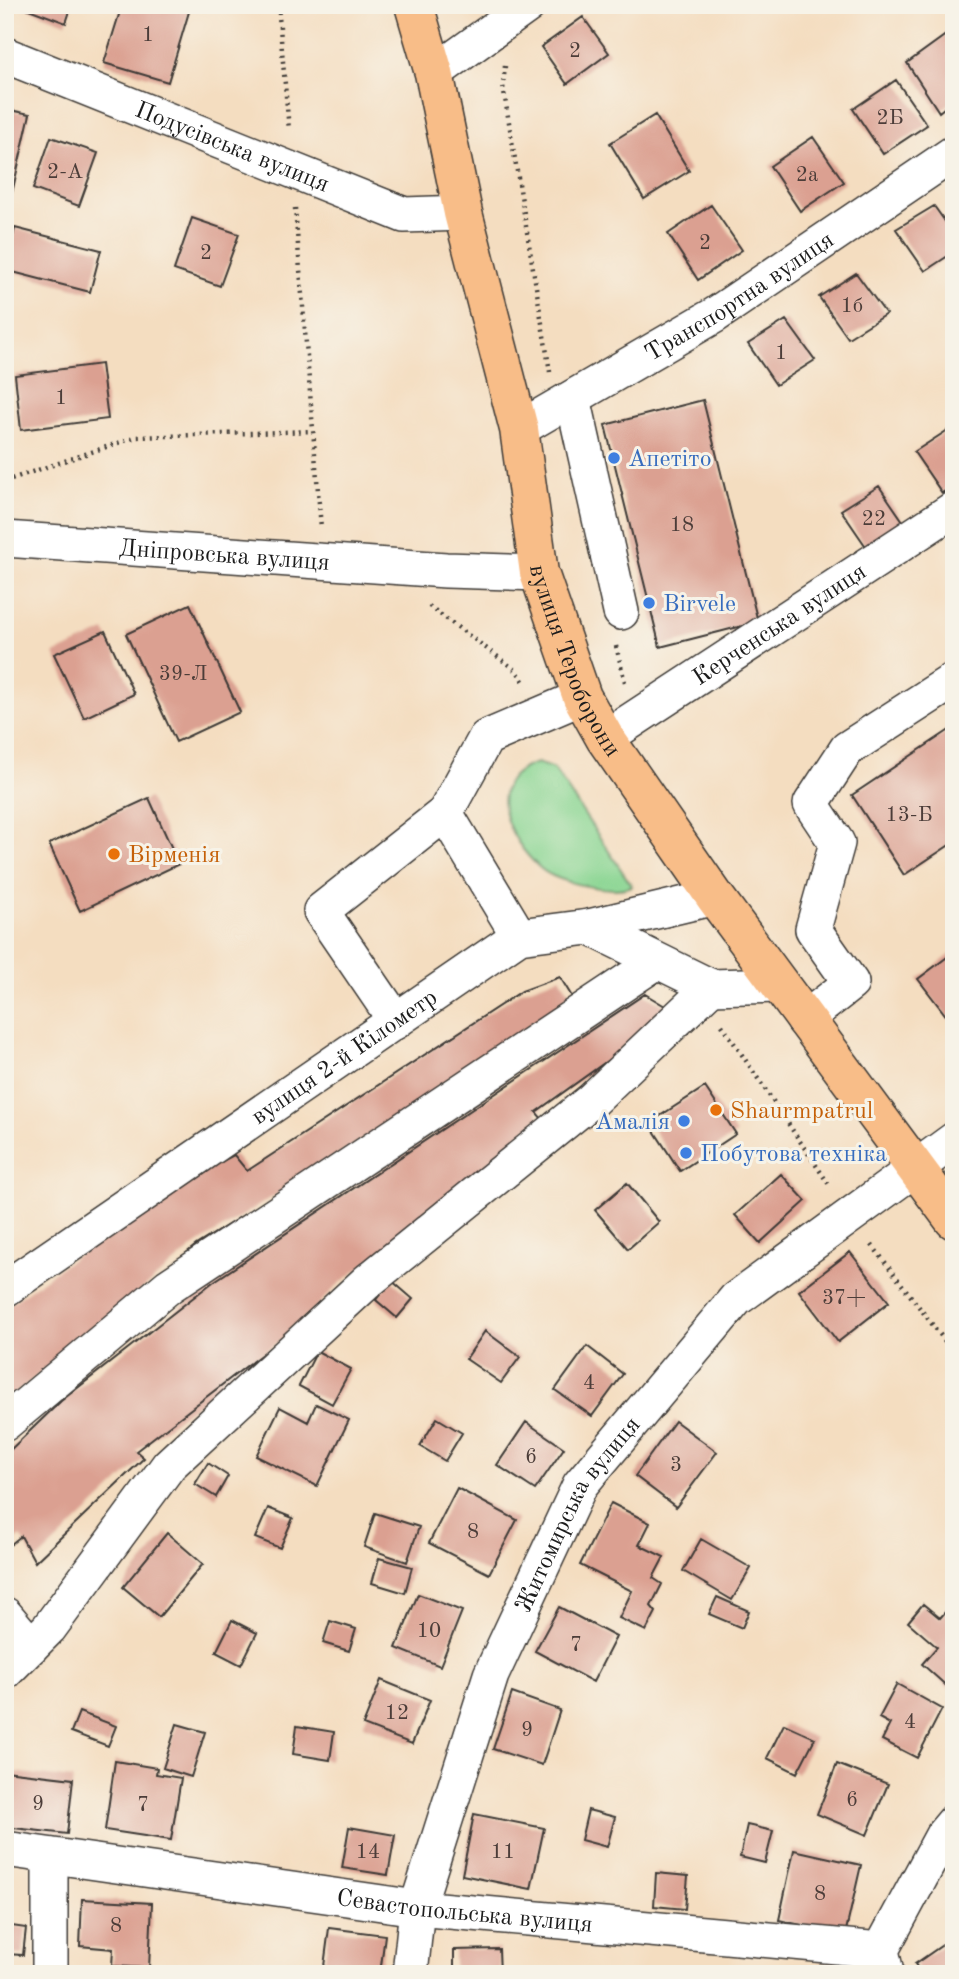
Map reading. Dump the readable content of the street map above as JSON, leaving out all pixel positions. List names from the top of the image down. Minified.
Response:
{"streets":{"main road":["вулиця Тероборони"],"street":["Подусівська вулиця","Транспортна вулиця","Дніпровська вулиця","Керченська вулиця","вулиця 2-й Кілометр","Житомирська вулиця","Севастопольська вулиця"]},"crossings":[["Подусівська вулиця","вулиця Тероборони"],["Транспортна вулиця","вулиця Тероборони"],["Дніпровська вулиця","вулиця Тероборони"],["Керченська вулиця","вулиця Тероборони"],["вулиця Тероборони","вулиця 2-й Кілометр"],["вулиця Тероборони","Житомирська вулиця"],["Житомирська вулиця","Севастопольська вулиця"]],"places":["Апетіто","Birvele","Вірменія","Shaurmpatrul","Амалія","Побутова техніка"],"house_numbers":["1","2","2Б","2-А","2а","2","2","1б","1","1","22","18","39-Л","13-Б","37+","4","6","3","8","10","7","12","4","9","6","9","7","14","11","8","8"]}
